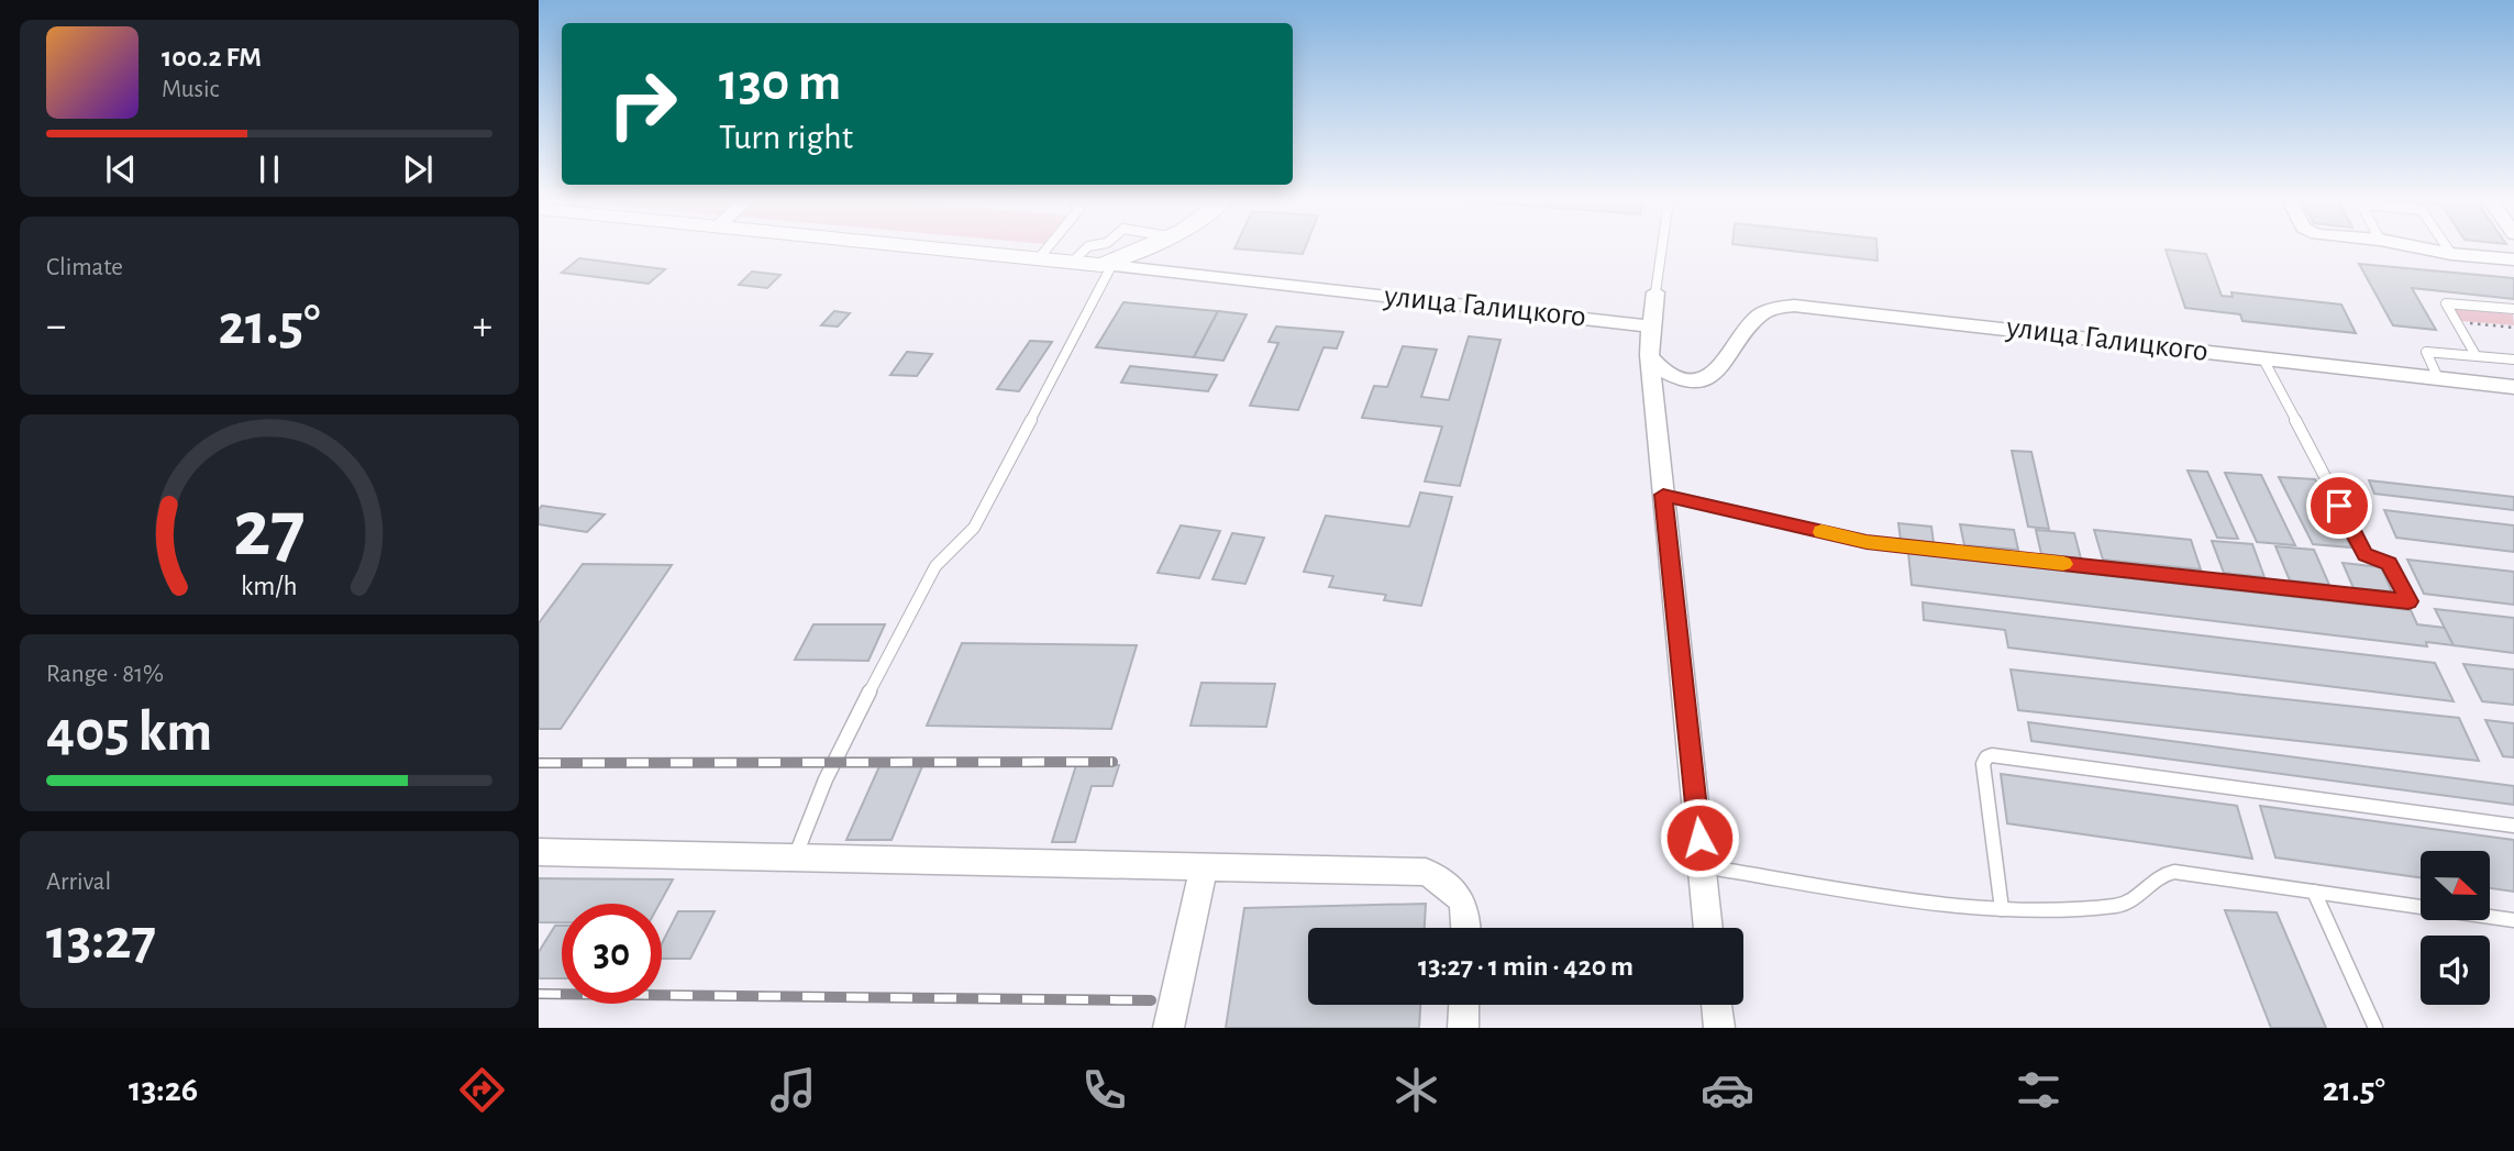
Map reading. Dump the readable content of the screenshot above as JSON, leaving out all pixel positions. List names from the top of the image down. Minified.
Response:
{"streets":{"street":["улица Галицкого"]},"north":"right","page":{"turn":["130 m","Turn right"],"song":["100.2 FM","Music"],"tile":["Climate",["Range · 81%","405 km"],["Arrival","13:27"]],"heat":["−","21.5°","+"],"limit":"30","trip":"13:27 · 1 min · 420 m","tabs":["13:26","21.5°"],"gauge":["27","km/h"]}}
